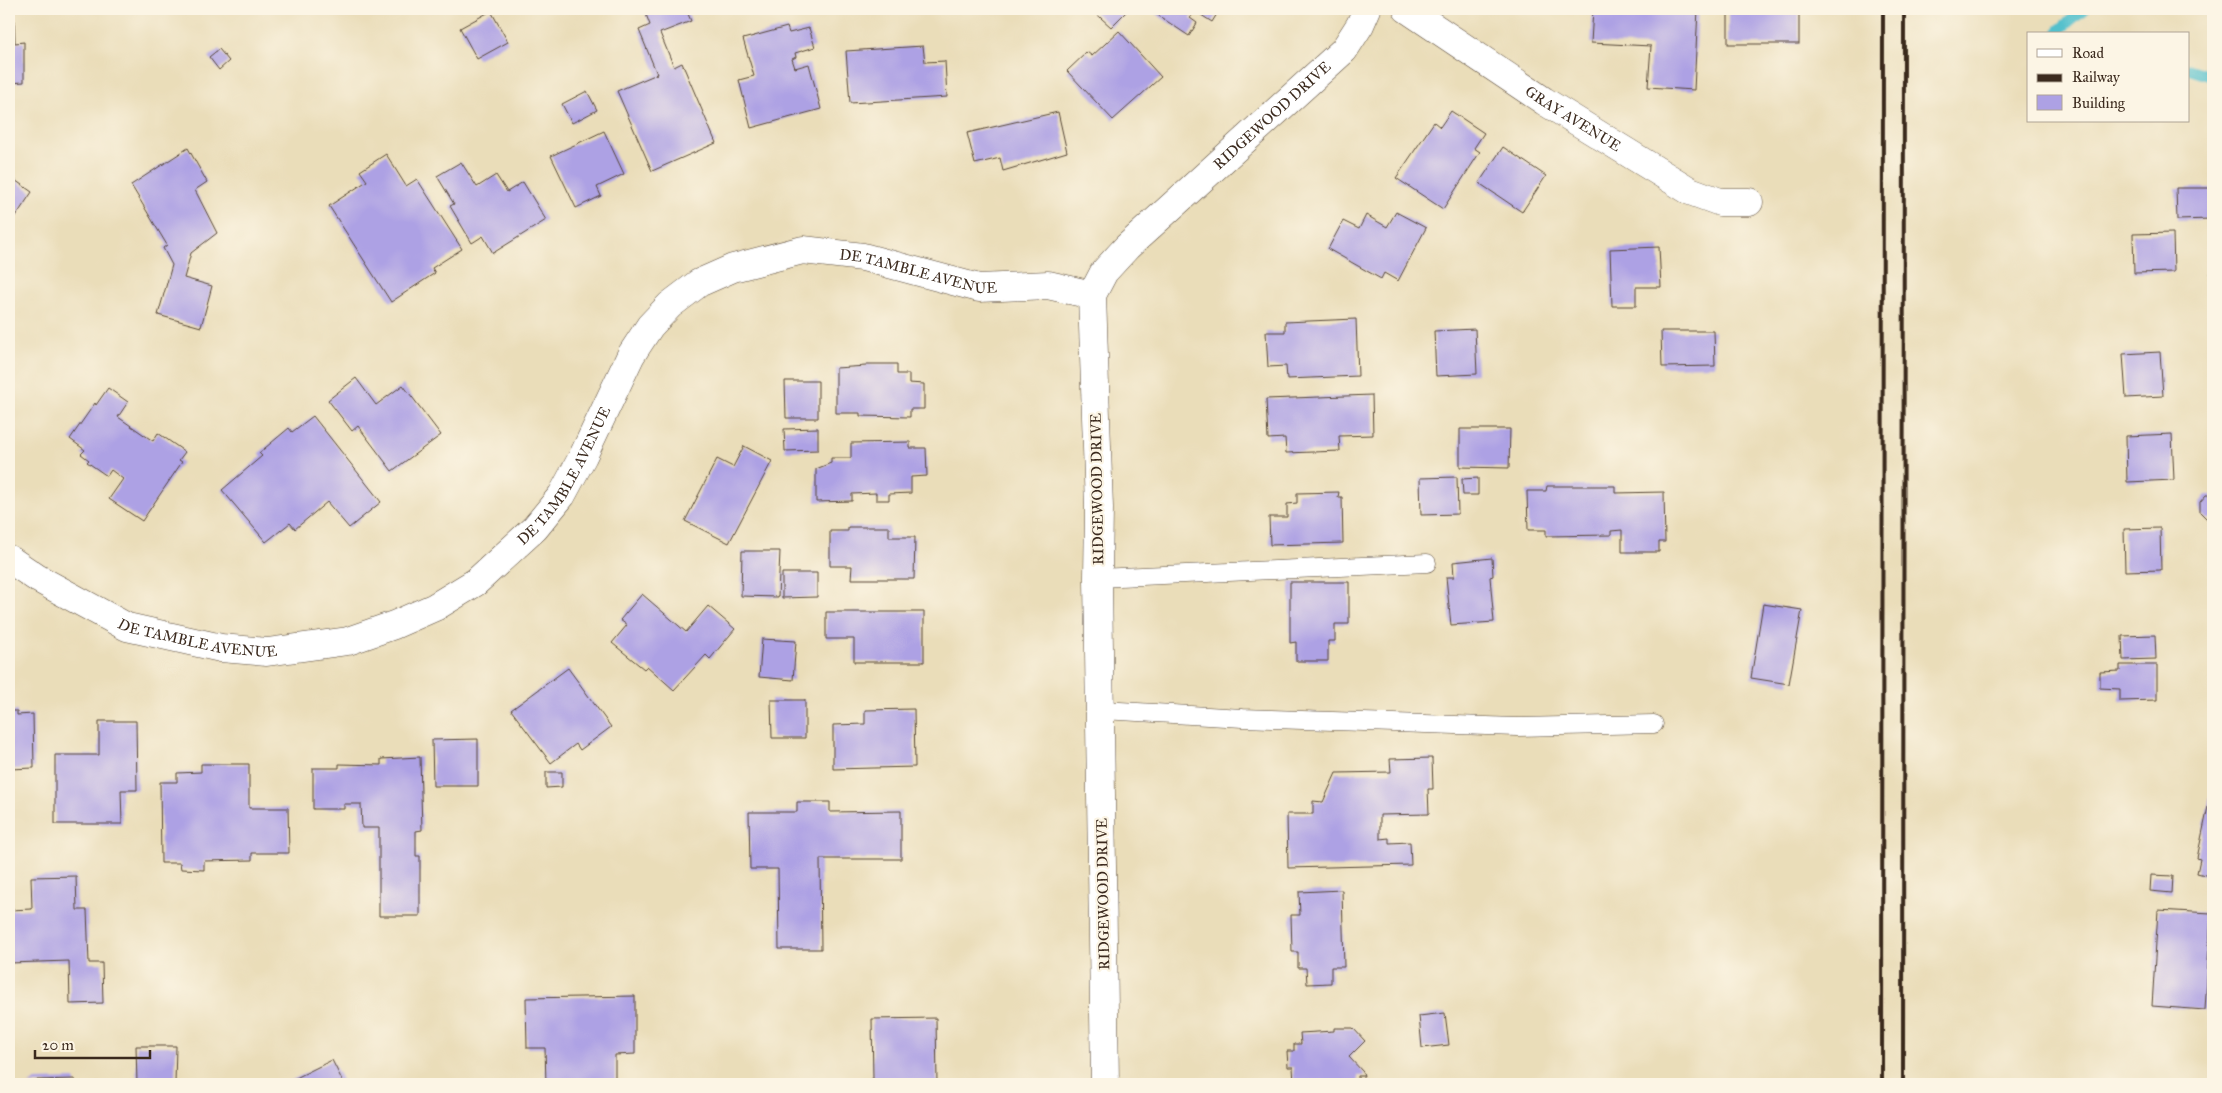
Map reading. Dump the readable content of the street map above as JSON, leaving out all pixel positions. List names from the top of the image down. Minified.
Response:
{"streets":{"street":["RIDGEWOOD DRIVE","GRAY AVENUE","DE TAMBLE AVENUE"]},"crossings":[["RIDGEWOOD DRIVE","DE TAMBLE AVENUE"]],"legend":["Road","Railway","Building"],"scale_bar":"20 m"}
